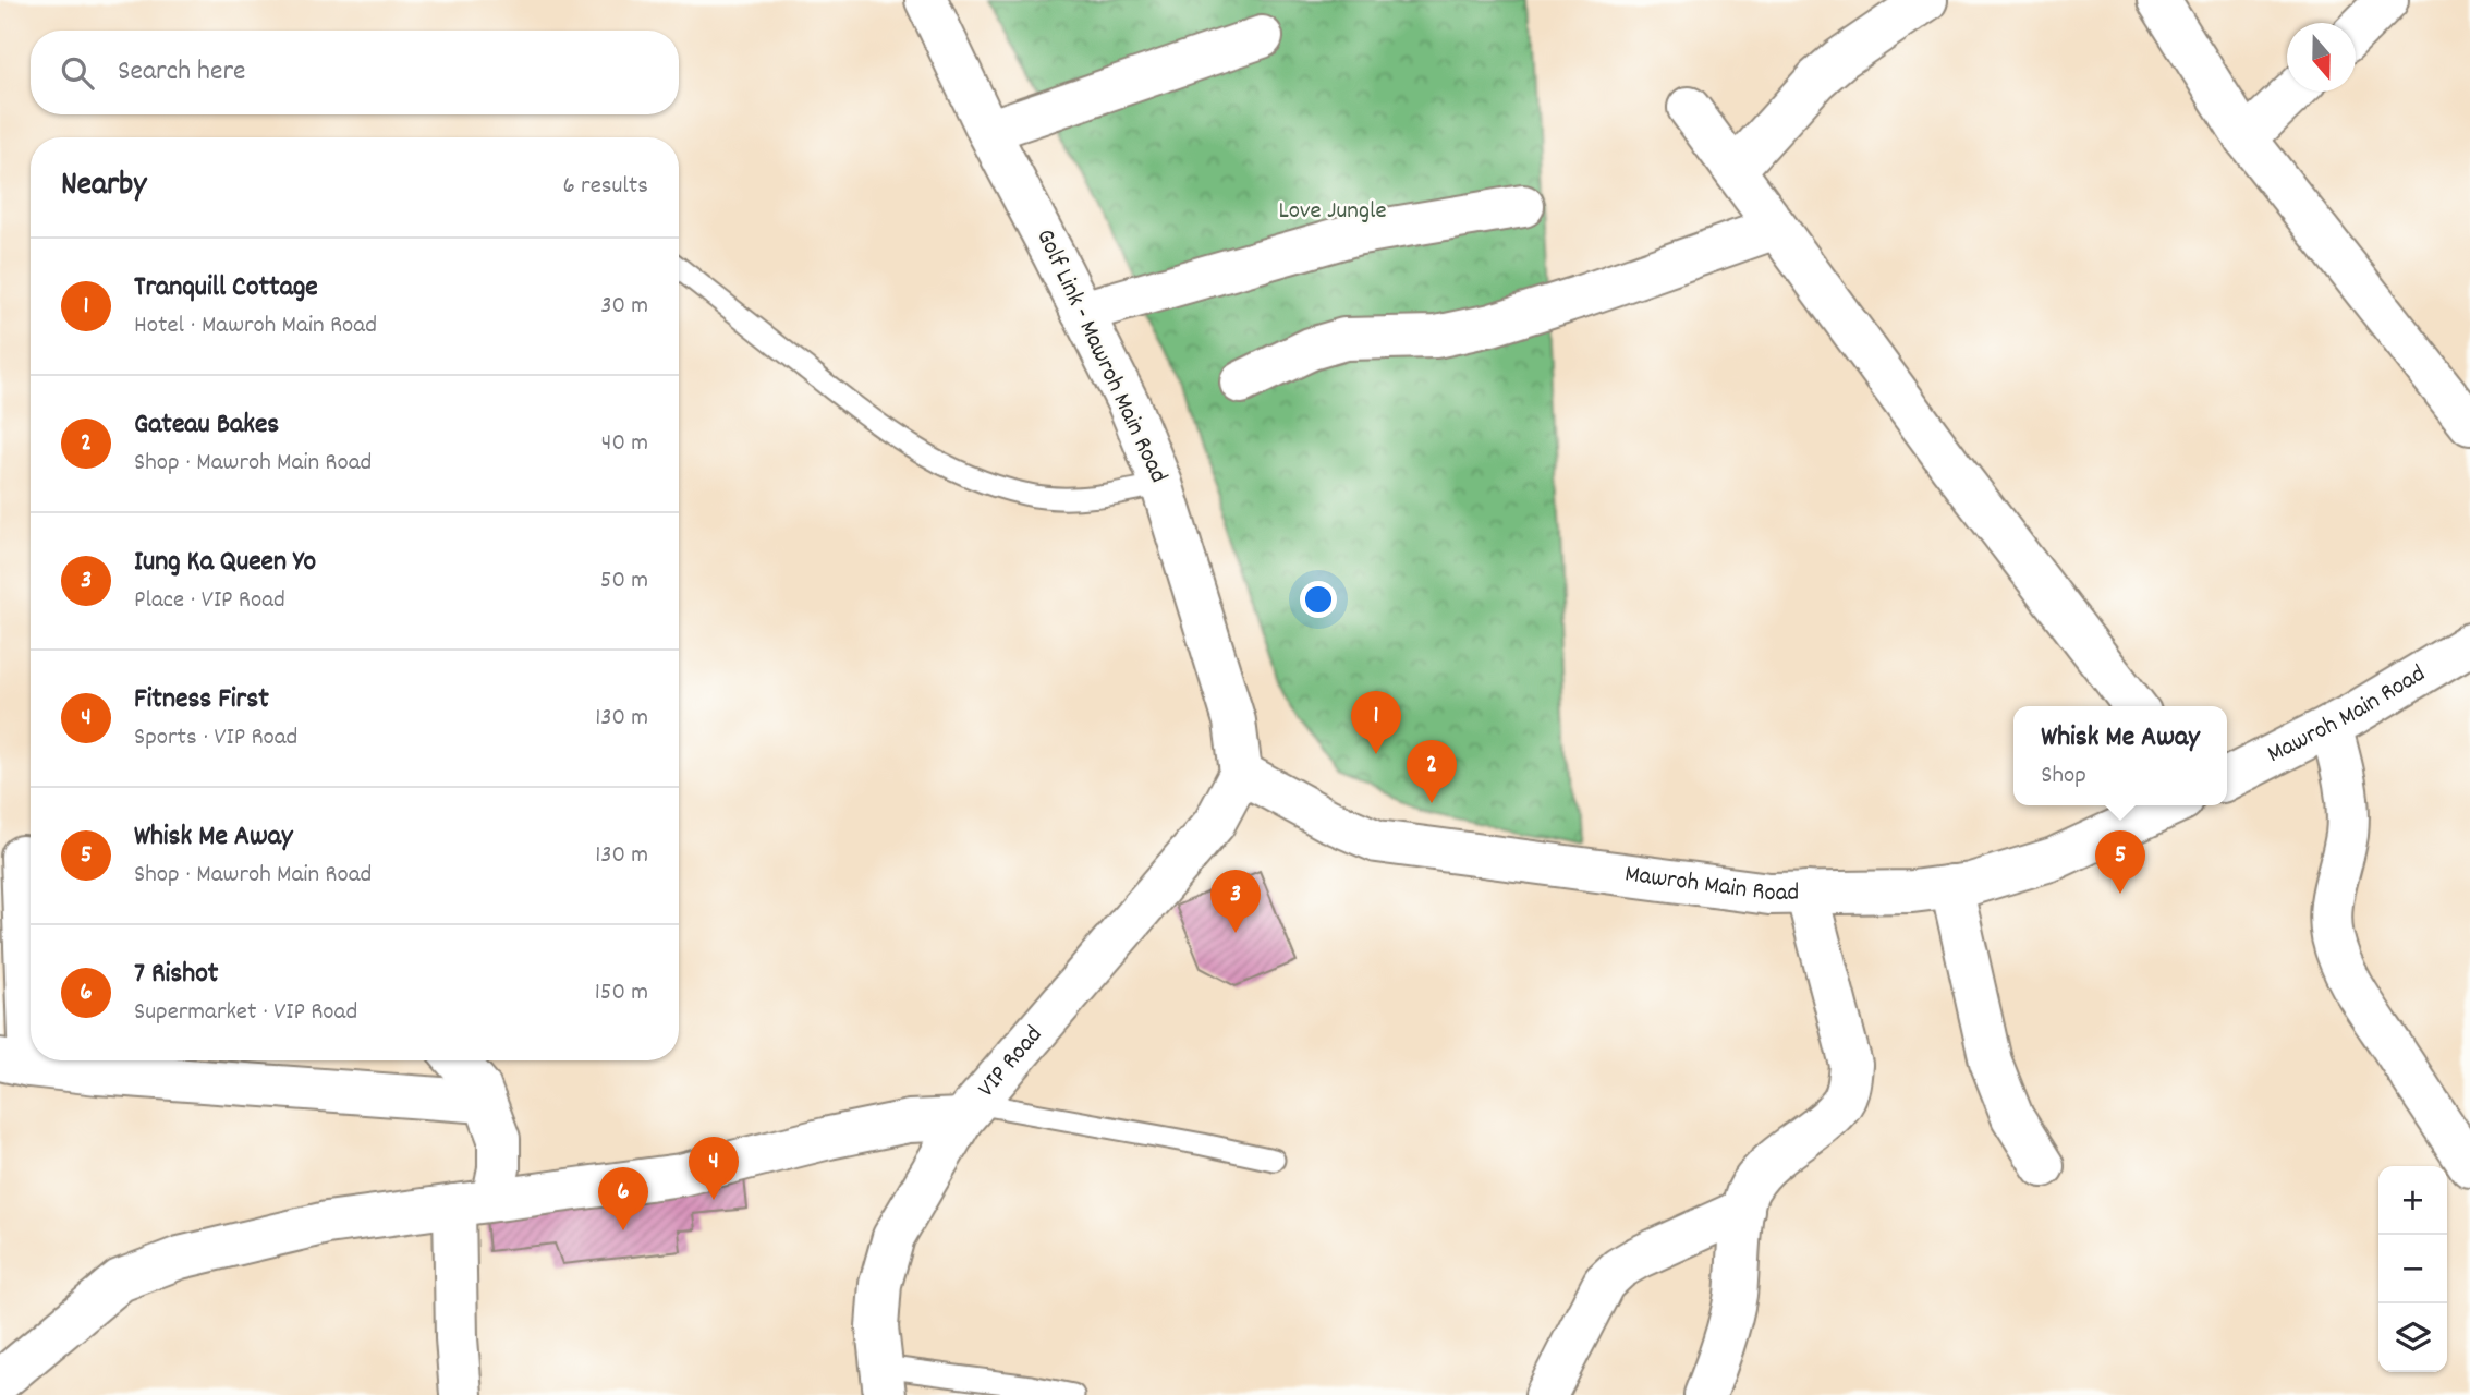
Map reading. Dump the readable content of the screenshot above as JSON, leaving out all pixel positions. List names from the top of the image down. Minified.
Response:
{"streets":{"street":["Golf Link - Mawroh Main Road","Mawroh Main Road","VIP Road"]},"crossings":[["Golf Link - Mawroh Main Road","Mawroh Main Road"],["Golf Link - Mawroh Main Road","VIP Road"],["Mawroh Main Road","VIP Road"]],"parks":["Love Jungle"],"north":"bottom","page":{"search":"Search here","heading":["Nearby","6 results"],"list":[{"mark":"1","name":"Tranquill Cottage","note":"Hotel · Mawroh Main Road","value":"30 m"},{"mark":"2","name":"Gateau Bakes","note":"Shop · Mawroh Main Road","value":"40 m"},{"mark":"3","name":"Iung Ka Queen Yo","note":"Place · VIP Road","value":"50 m"},{"mark":"4","name":"Fitness First","note":"Sports · VIP Road","value":"130 m"},{"mark":"5","name":"Whisk Me Away","note":"Shop · Mawroh Main Road","value":"130 m"},{"mark":"6","name":"7 Rishot","note":"Supermarket · VIP Road","value":"150 m"}],"pins":["1","2","5","3","4","6"],"popup":["Whisk Me Away","Shop"],"map_buttons":["+","−"]}}
